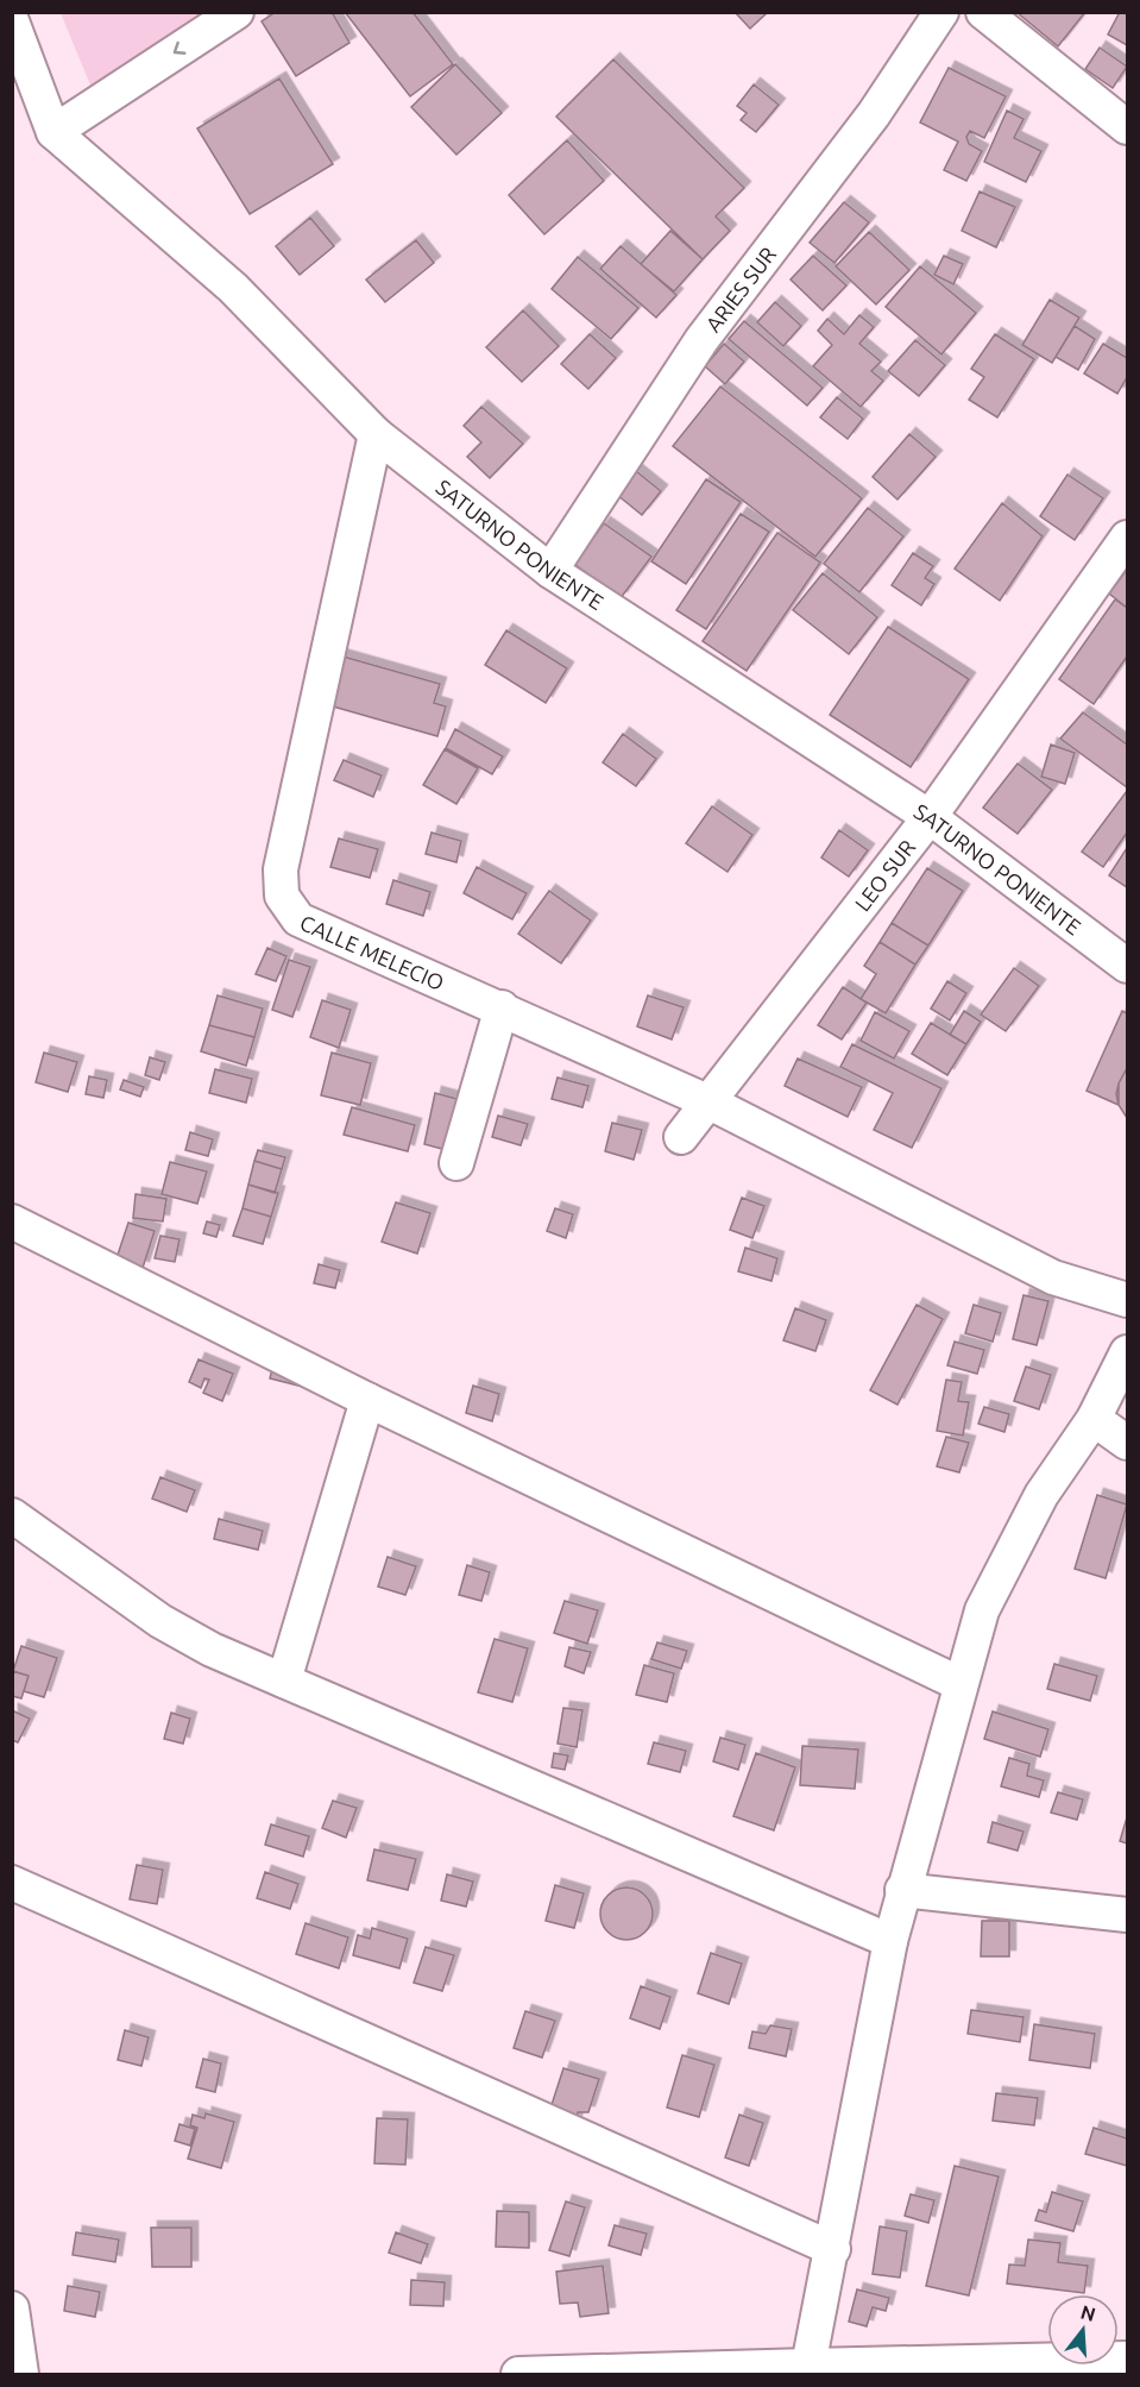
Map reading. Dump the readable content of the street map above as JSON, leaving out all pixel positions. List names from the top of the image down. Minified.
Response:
{"streets":{"street":["ARIES SUR","SATURNO PONIENTE","LEO SUR","CALLE MELECIO"]},"crossings":[["ARIES SUR","SATURNO PONIENTE"],["SATURNO PONIENTE","LEO SUR"],["SATURNO PONIENTE","CALLE MELECIO"],["LEO SUR","CALLE MELECIO"]],"north":"top"}
